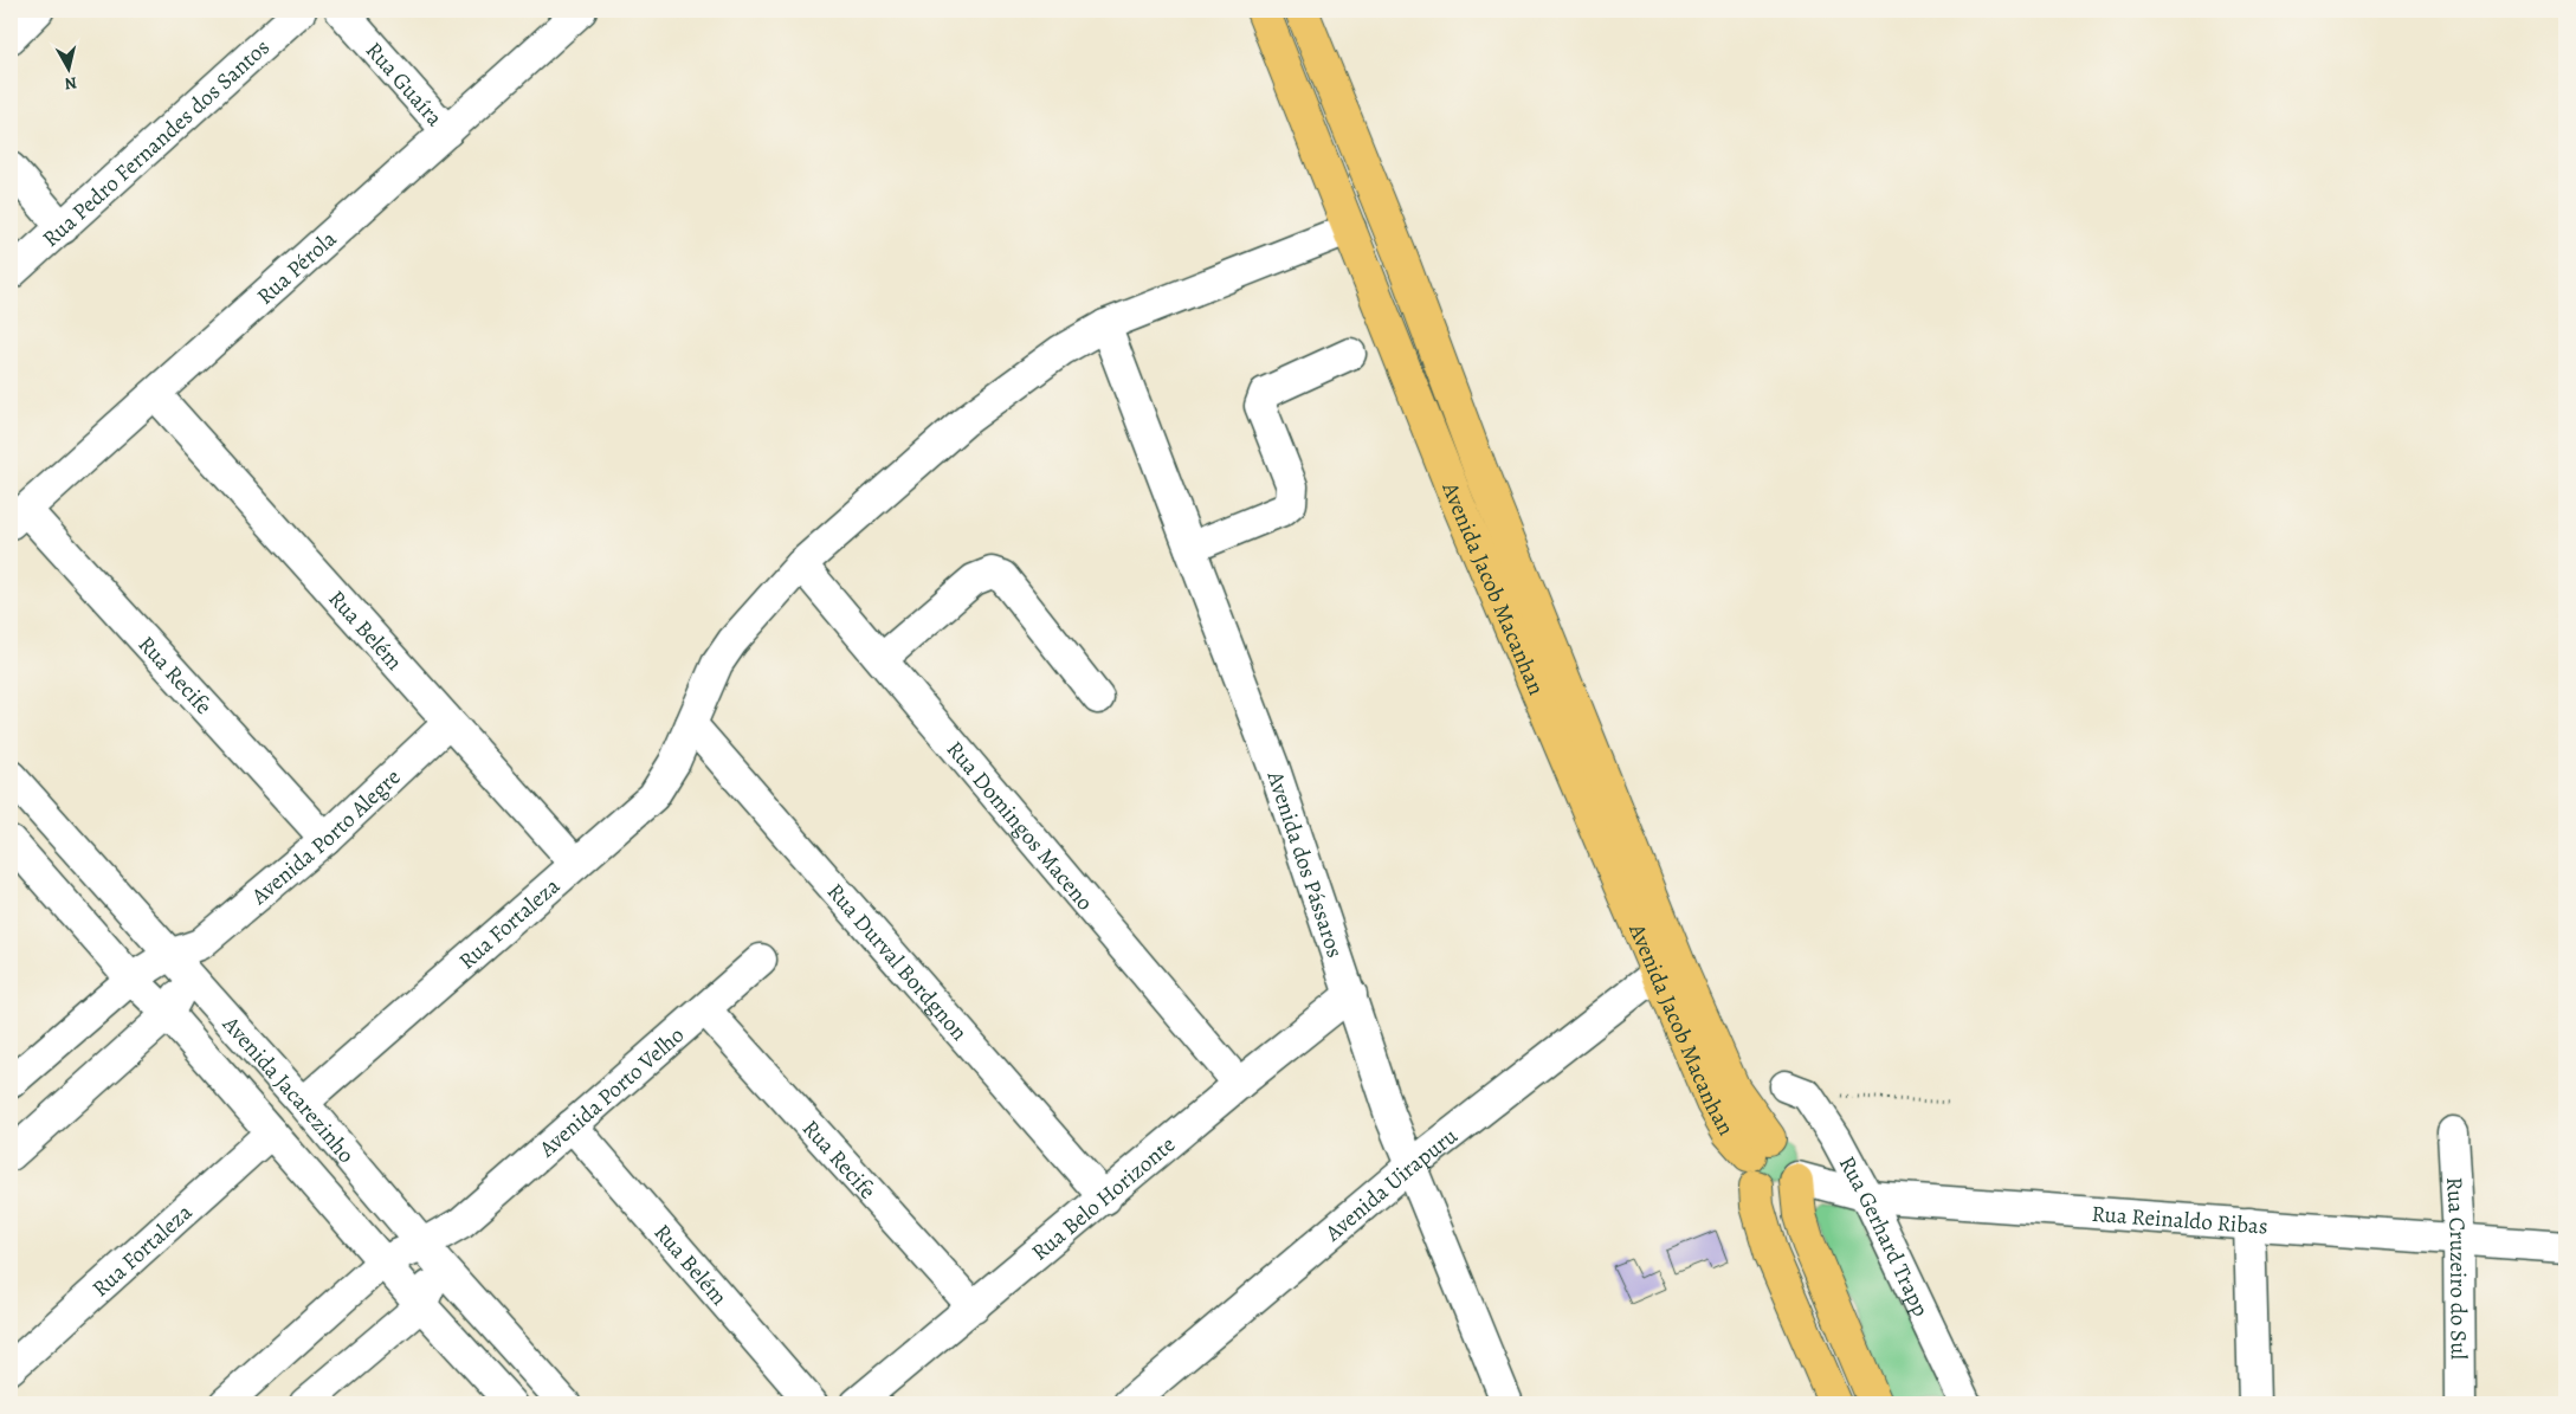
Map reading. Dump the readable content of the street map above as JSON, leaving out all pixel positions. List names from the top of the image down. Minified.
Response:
{"streets":{"main road":["Avenida Jacob Macanhan"],"street":["Rua Guaíra","Rua Pedro Fernandes dos Santos","Rua Pérola","Rua Belém","Rua Recife","Rua Domingos Maceno","Avenida Porto Alegre","Avenida dos Pássaros","Rua Fortaleza","Rua Durval Bordgnon","Avenida Jacarezinho","Avenida Porto Velho","Avenida Uirapuru","Rua Belo Horizonte","Rua Reinaldo Ribas","Rua Gerhard Trapp","Rua Cruzeiro do Sul"]},"crossings":[["Rua Guaíra","Rua Pérola"],["Rua Pérola","Rua Belém"],["Rua Pérola","Rua Recife"],["Avenida Jacob Macanhan","Rua Fortaleza"],["Avenida Jacob Macanhan","Avenida Uirapuru"],["Avenida Jacob Macanhan","Rua Reinaldo Ribas"],["Rua Belém","Avenida Porto Alegre"],["Rua Belém","Rua Fortaleza"],["Rua Belém","Avenida Porto Velho"],["Rua Recife","Avenida Porto Alegre"],["Rua Recife","Avenida Porto Velho"],["Rua Recife","Rua Belo Horizonte"],["Rua Domingos Maceno","Rua Fortaleza"],["Rua Domingos Maceno","Rua Belo Horizonte"],["Avenida Porto Alegre","Avenida Jacarezinho"],["Avenida dos Pássaros","Rua Fortaleza"],["Avenida dos Pássaros","Avenida Uirapuru"],["Avenida dos Pássaros","Rua Belo Horizonte"],["Rua Fortaleza","Rua Durval Bordgnon"],["Rua Fortaleza","Avenida Jacarezinho"],["Rua Durval Bordgnon","Rua Belo Horizonte"],["Avenida Jacarezinho","Avenida Porto Velho"],["Rua Reinaldo Ribas","Rua Gerhard Trapp"],["Rua Reinaldo Ribas","Rua Cruzeiro do Sul"]],"north":"bottom"}
